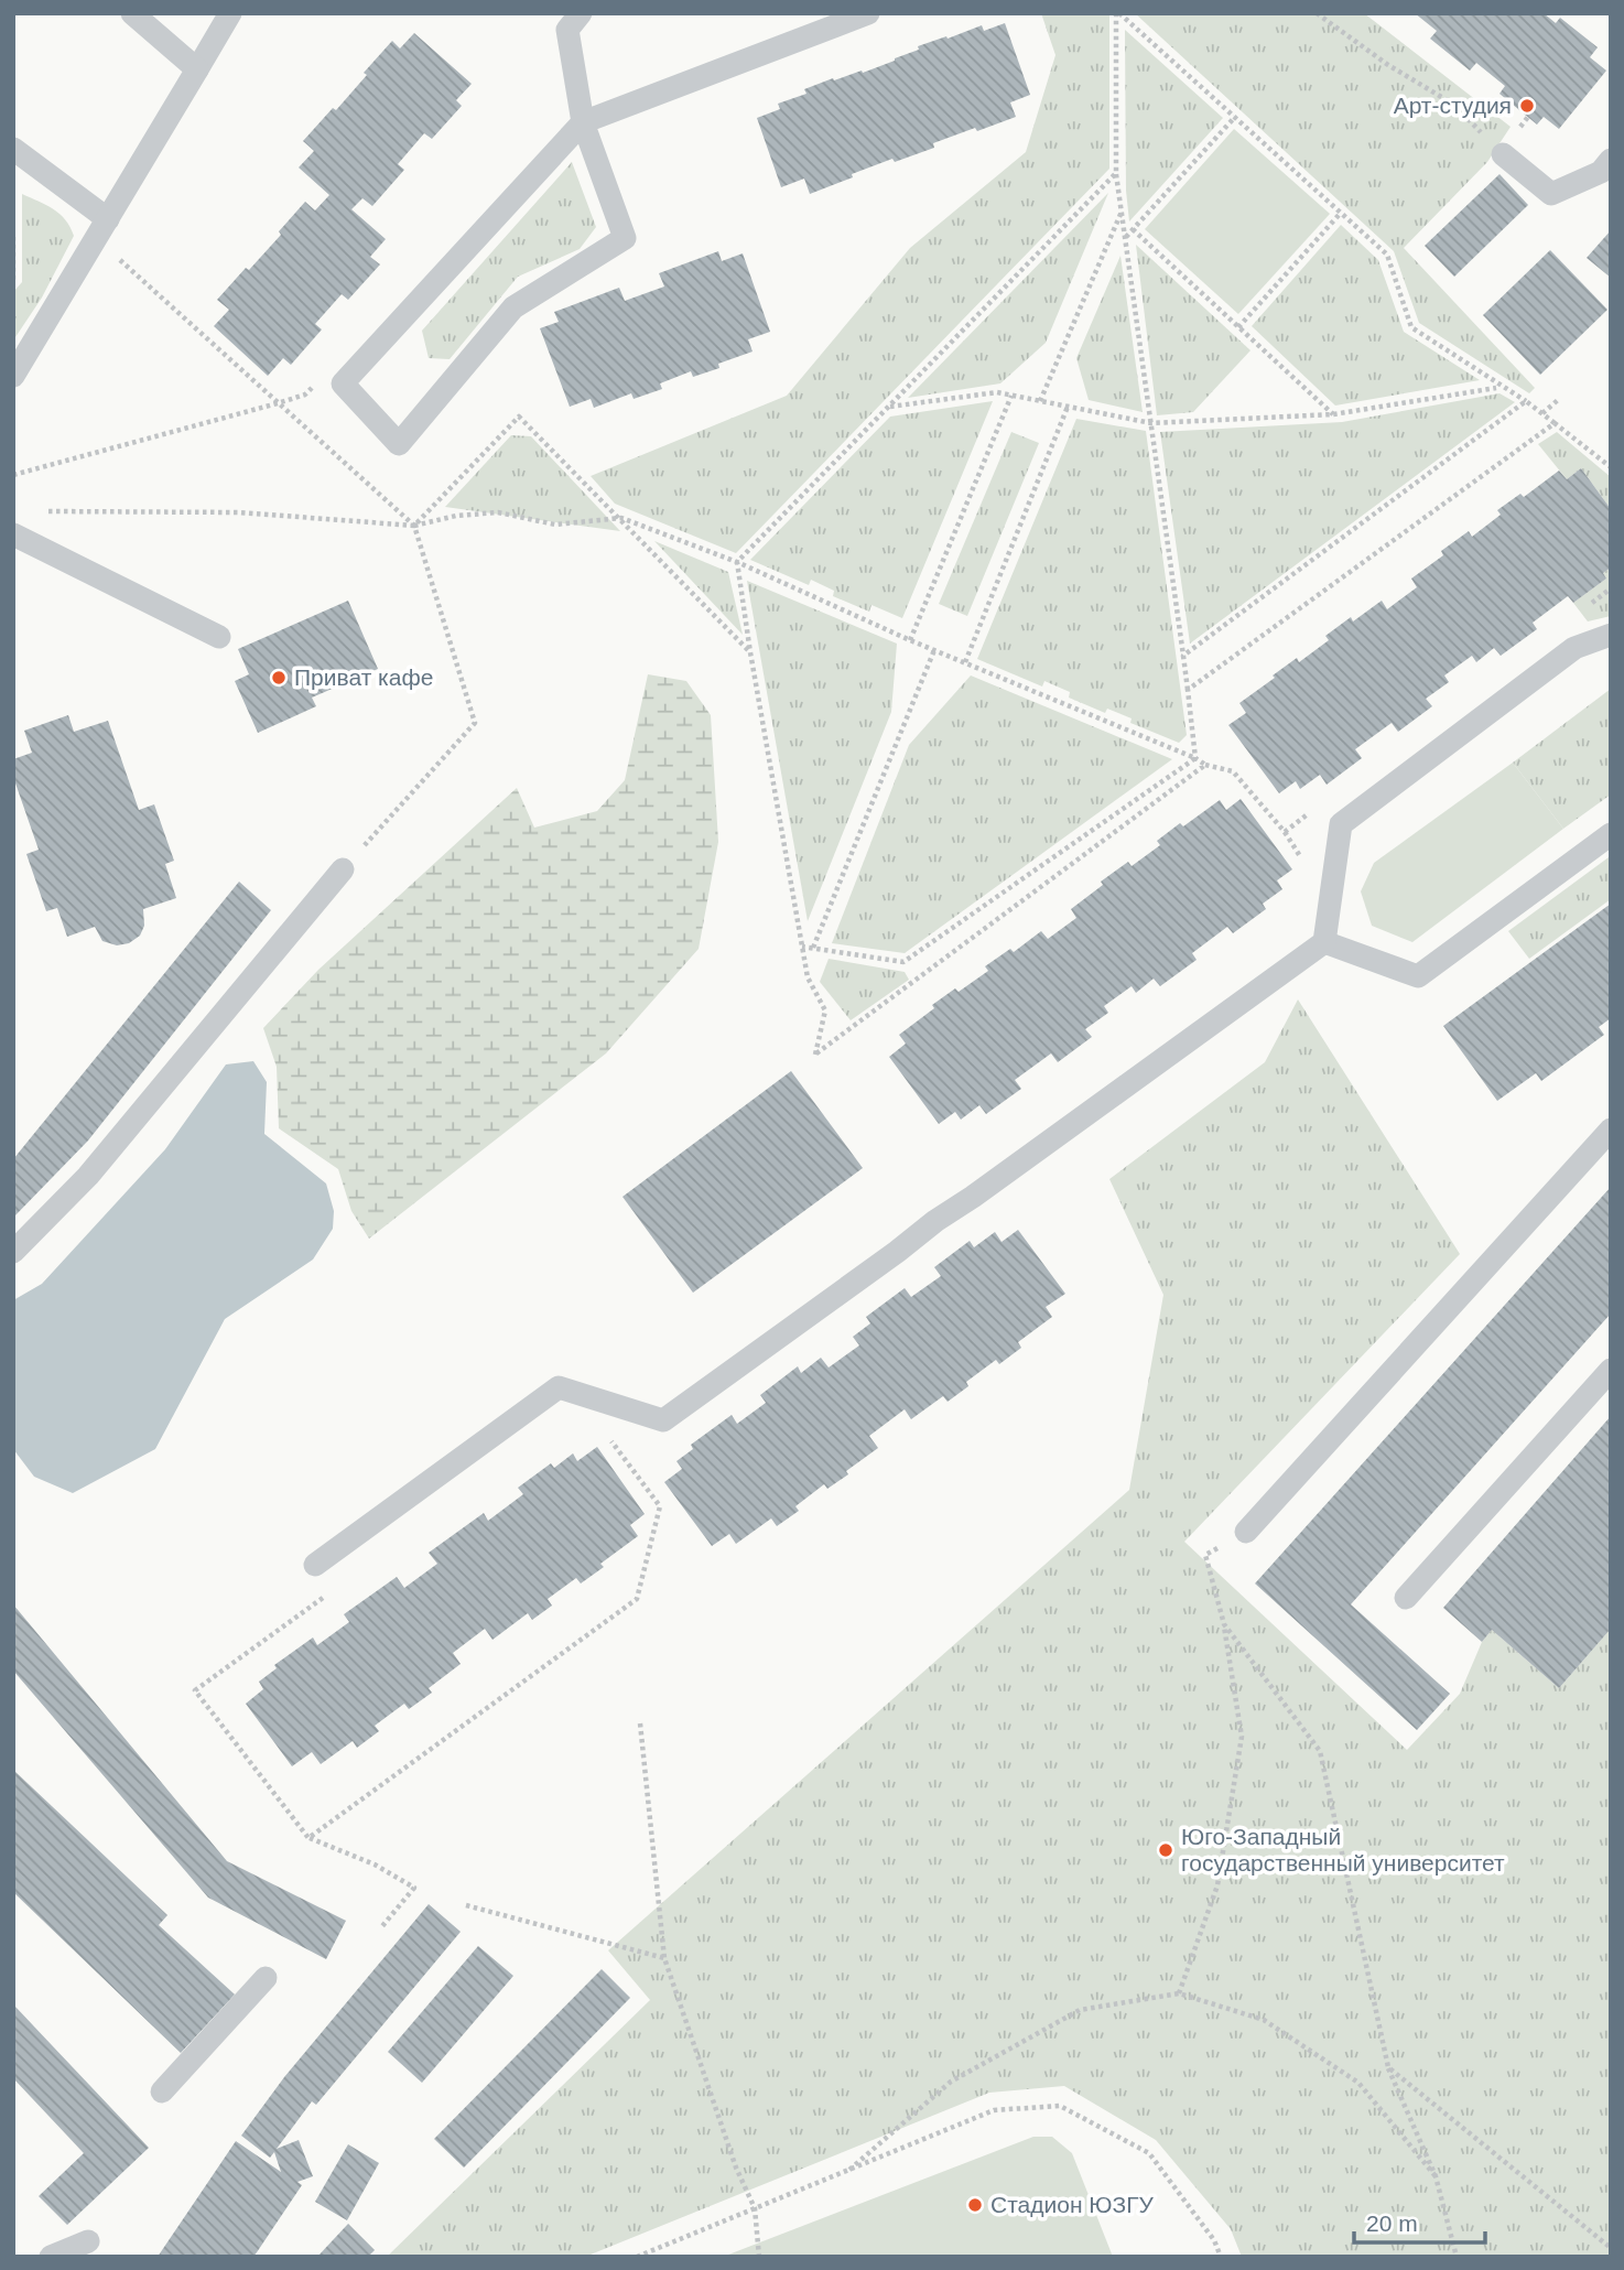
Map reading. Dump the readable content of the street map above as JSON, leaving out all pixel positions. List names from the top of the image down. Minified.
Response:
{"places":["Арт-студия","Приват кафе","Юго-Западный государственный университет","Стадион ЮЗГУ"],"scale_bar":"20 m"}
